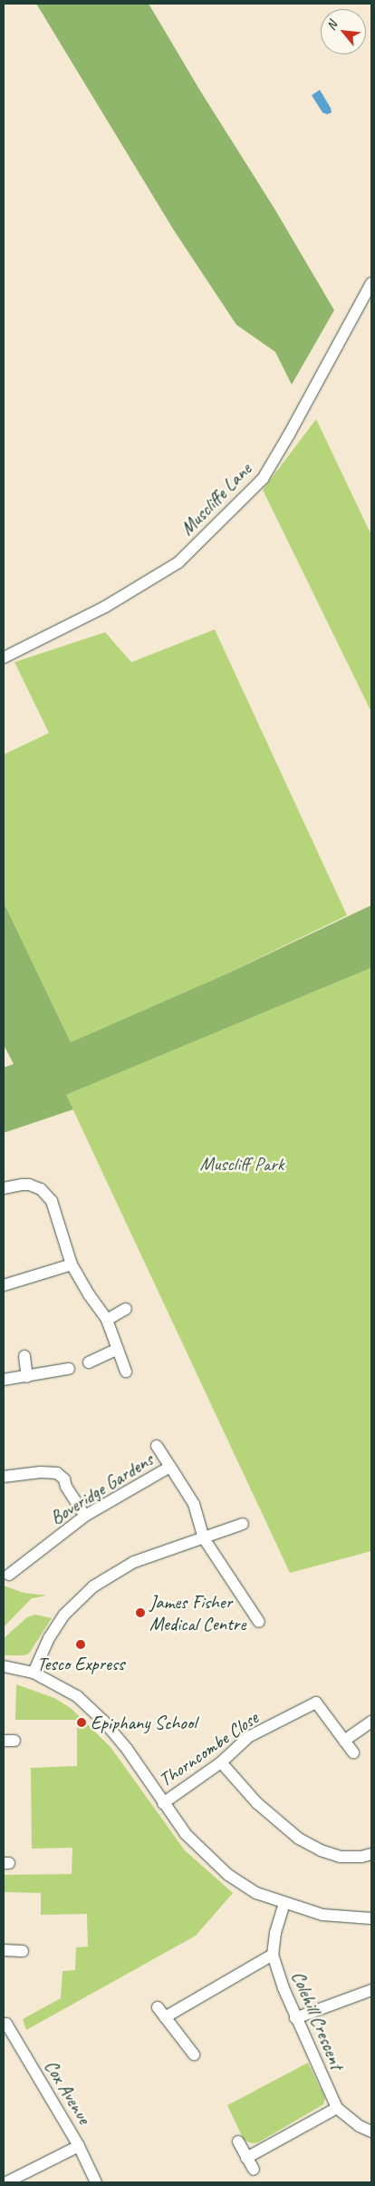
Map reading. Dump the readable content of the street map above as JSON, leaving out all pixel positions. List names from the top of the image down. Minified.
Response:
{"streets":{"street":["Muscliffe Lane","Boveridge Gardens","Thorncombe Close","Colehill Crescent","Cox Avenue"]},"parks":["Muscliff Park"],"places":["James Fisher Medical Centre","Tesco Express","Epiphany School"],"north":"top left"}
